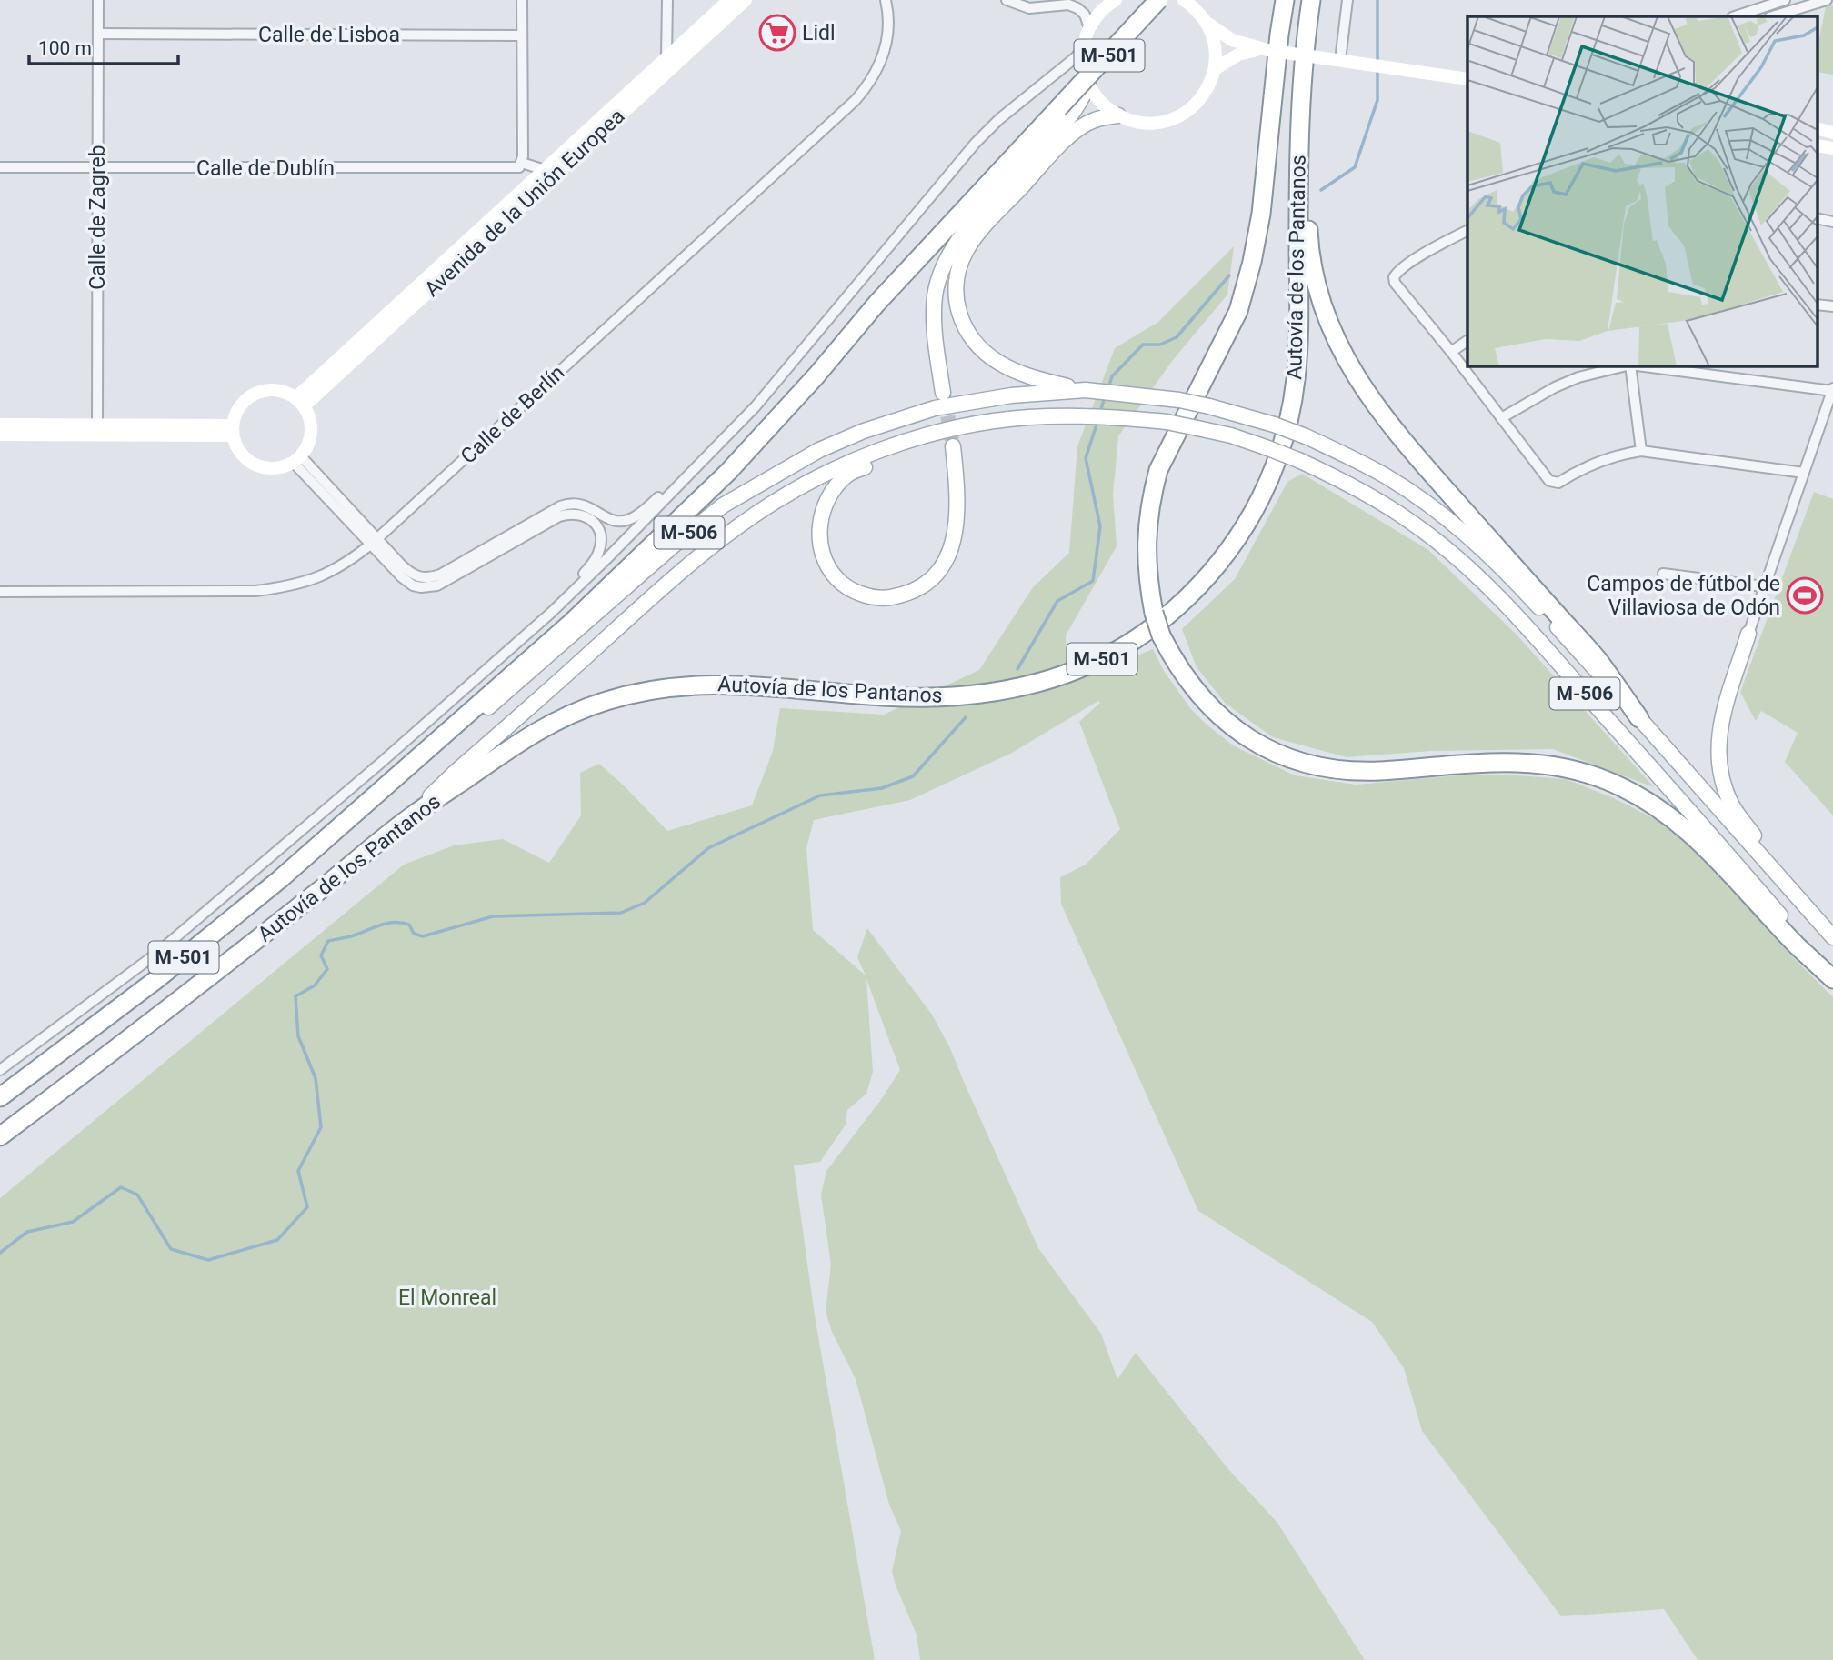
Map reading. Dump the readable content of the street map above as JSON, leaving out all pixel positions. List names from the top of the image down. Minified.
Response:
{"streets":{"highway":["M-501","Autovía de los Pantanos"],"main road":["M-506"],"street":["Calle de Lisboa","Calle de Dublín","Avenida de la Unión Europea","Calle de Zagreb","Calle de Berlín"]},"crossings":[["Calle de Lisboa","Calle de Zagreb"],["Calle de Dublín","Avenida de la Unión Europea"],["Calle de Dublín","Calle de Zagreb"],["Autovía de los Pantanos","M-506"]],"parks":["El Monreal"],"places":{"supermarket":["Lidl"],"sports":["Campos de fútbol de Villaviosa de Odón"]},"scale_bar":"100 m"}
